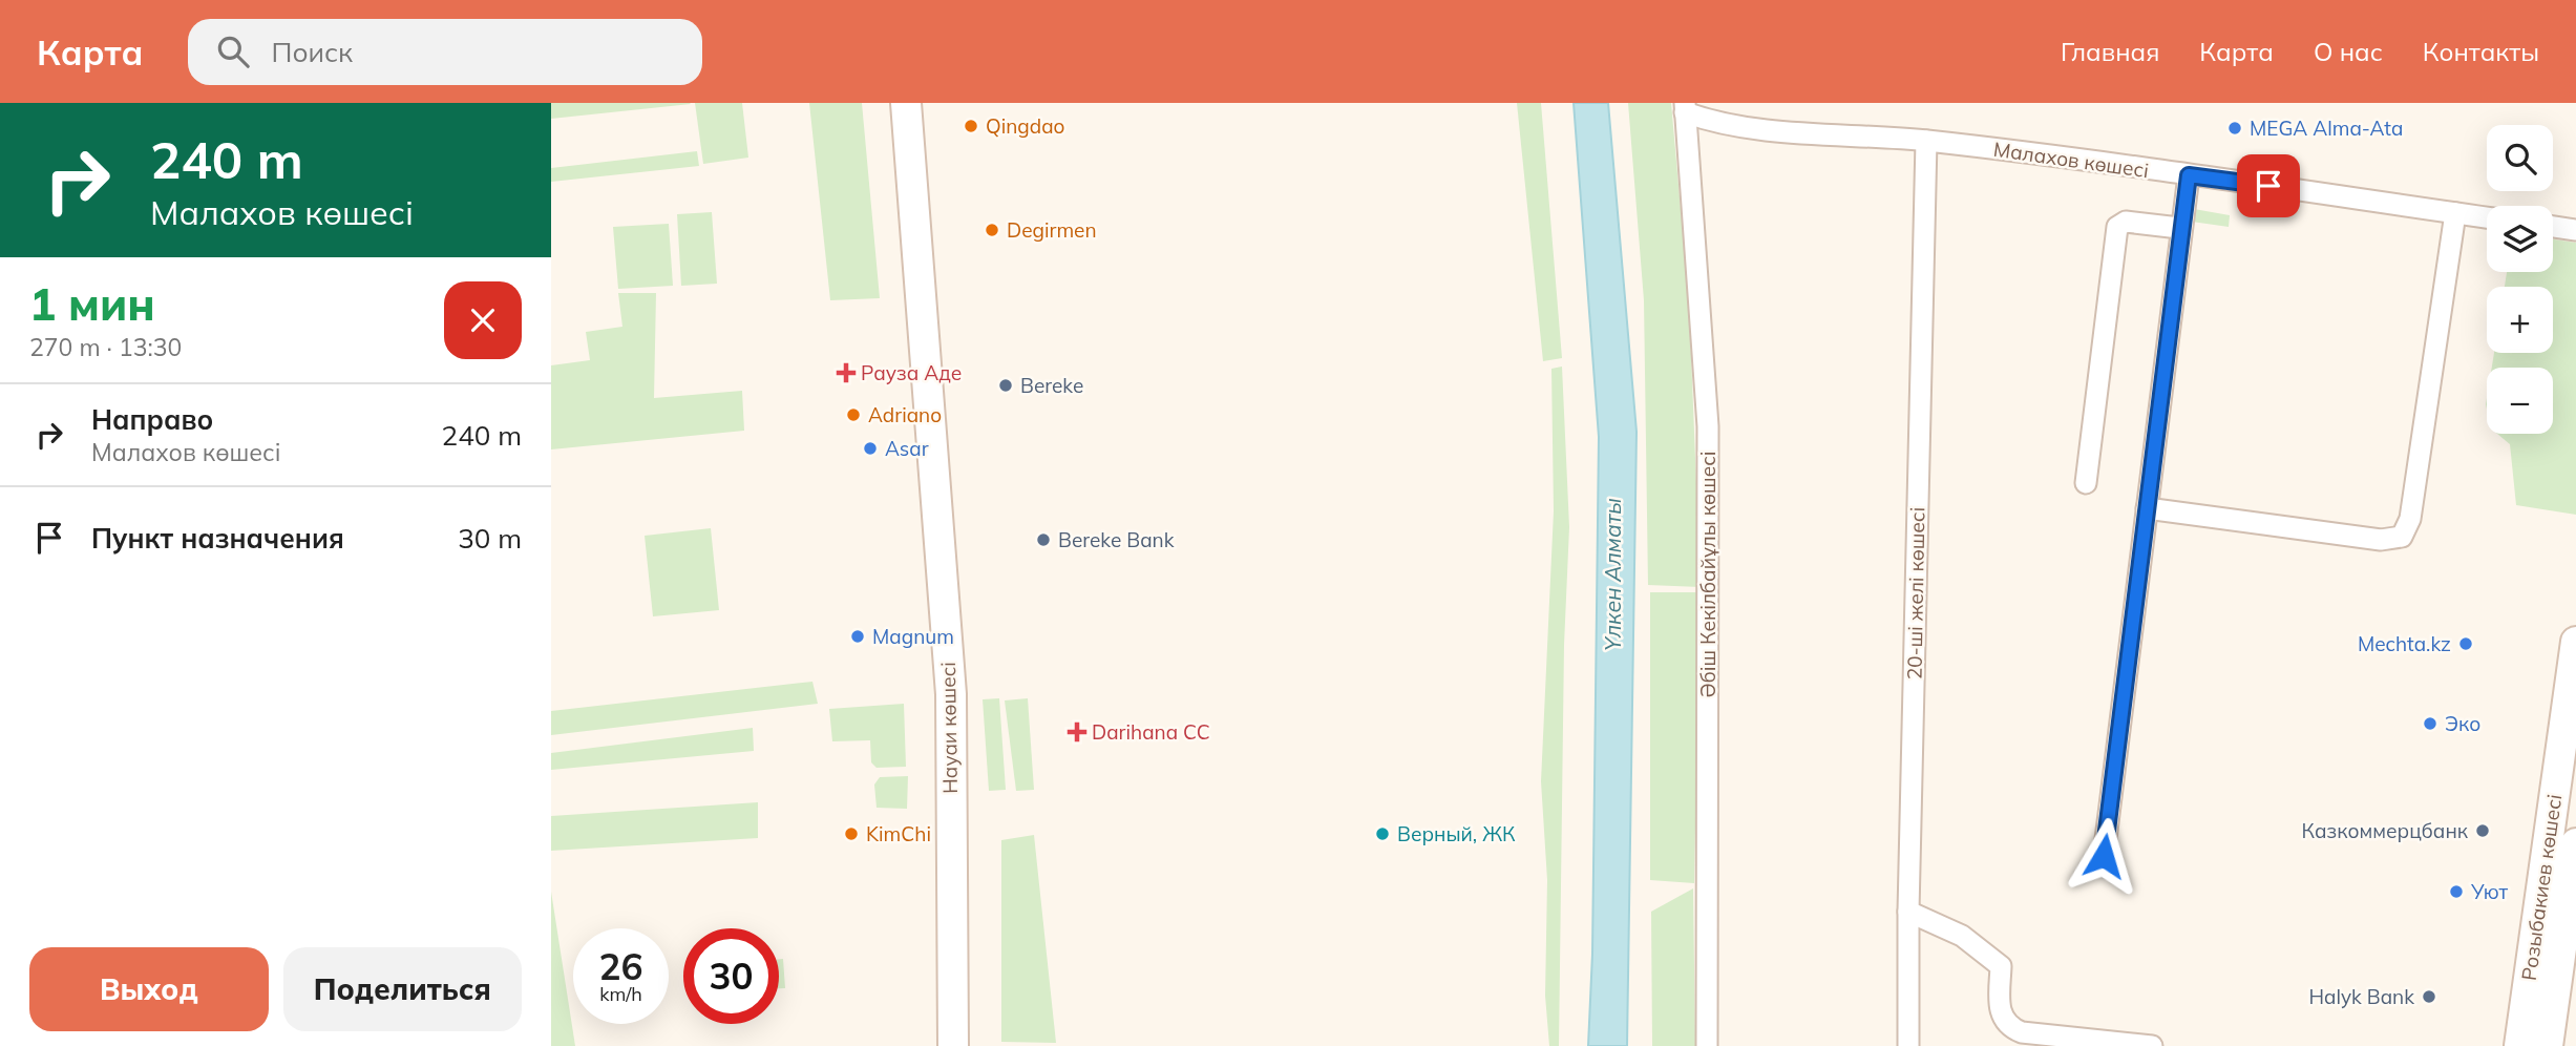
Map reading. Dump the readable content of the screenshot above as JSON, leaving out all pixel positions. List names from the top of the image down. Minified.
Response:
{"streets":{"street":["Малахов көшесі","Әбіш Кекілбайұлы көшесі","20-ші желі көшесі","Науаи көшесі","Розыбакиев көшесі"]},"crossings":[["Малахов көшесі","Әбіш Кекілбайұлы көшесі"],["Малахов көшесі","20-ші желі көшесі"]],"water":["Үлкен Алматы"],"places":{"other":["Qingdao","MEGA Alma-Ata","Degirmen","Bereke","Adriano","Asar","Bereke Bank","Magnum","Mechta.kz","Эко","Казкоммерцбанк","KimChi","Верный, ЖК","Уют","Halyk Bank"],"health":["Рауза Аде","Darihana CC"]},"page":{"header":"Карта","search":"Поиск","nav":["Главная","Карта","О нас","Контакты"],"turn":["240 m","Малахов көшесі"],"map_buttons":["+","−"],"heading":["1 мин","270 m · 13:30"],"list":[{"name":"Направо","note":"Малахов көшесі","value":"240 m"},{"name":"Пункт назначения","value":"30 m"}],"speed":"26 km/h","limit":"30","buttons":["Выход","Поделиться"]}}
